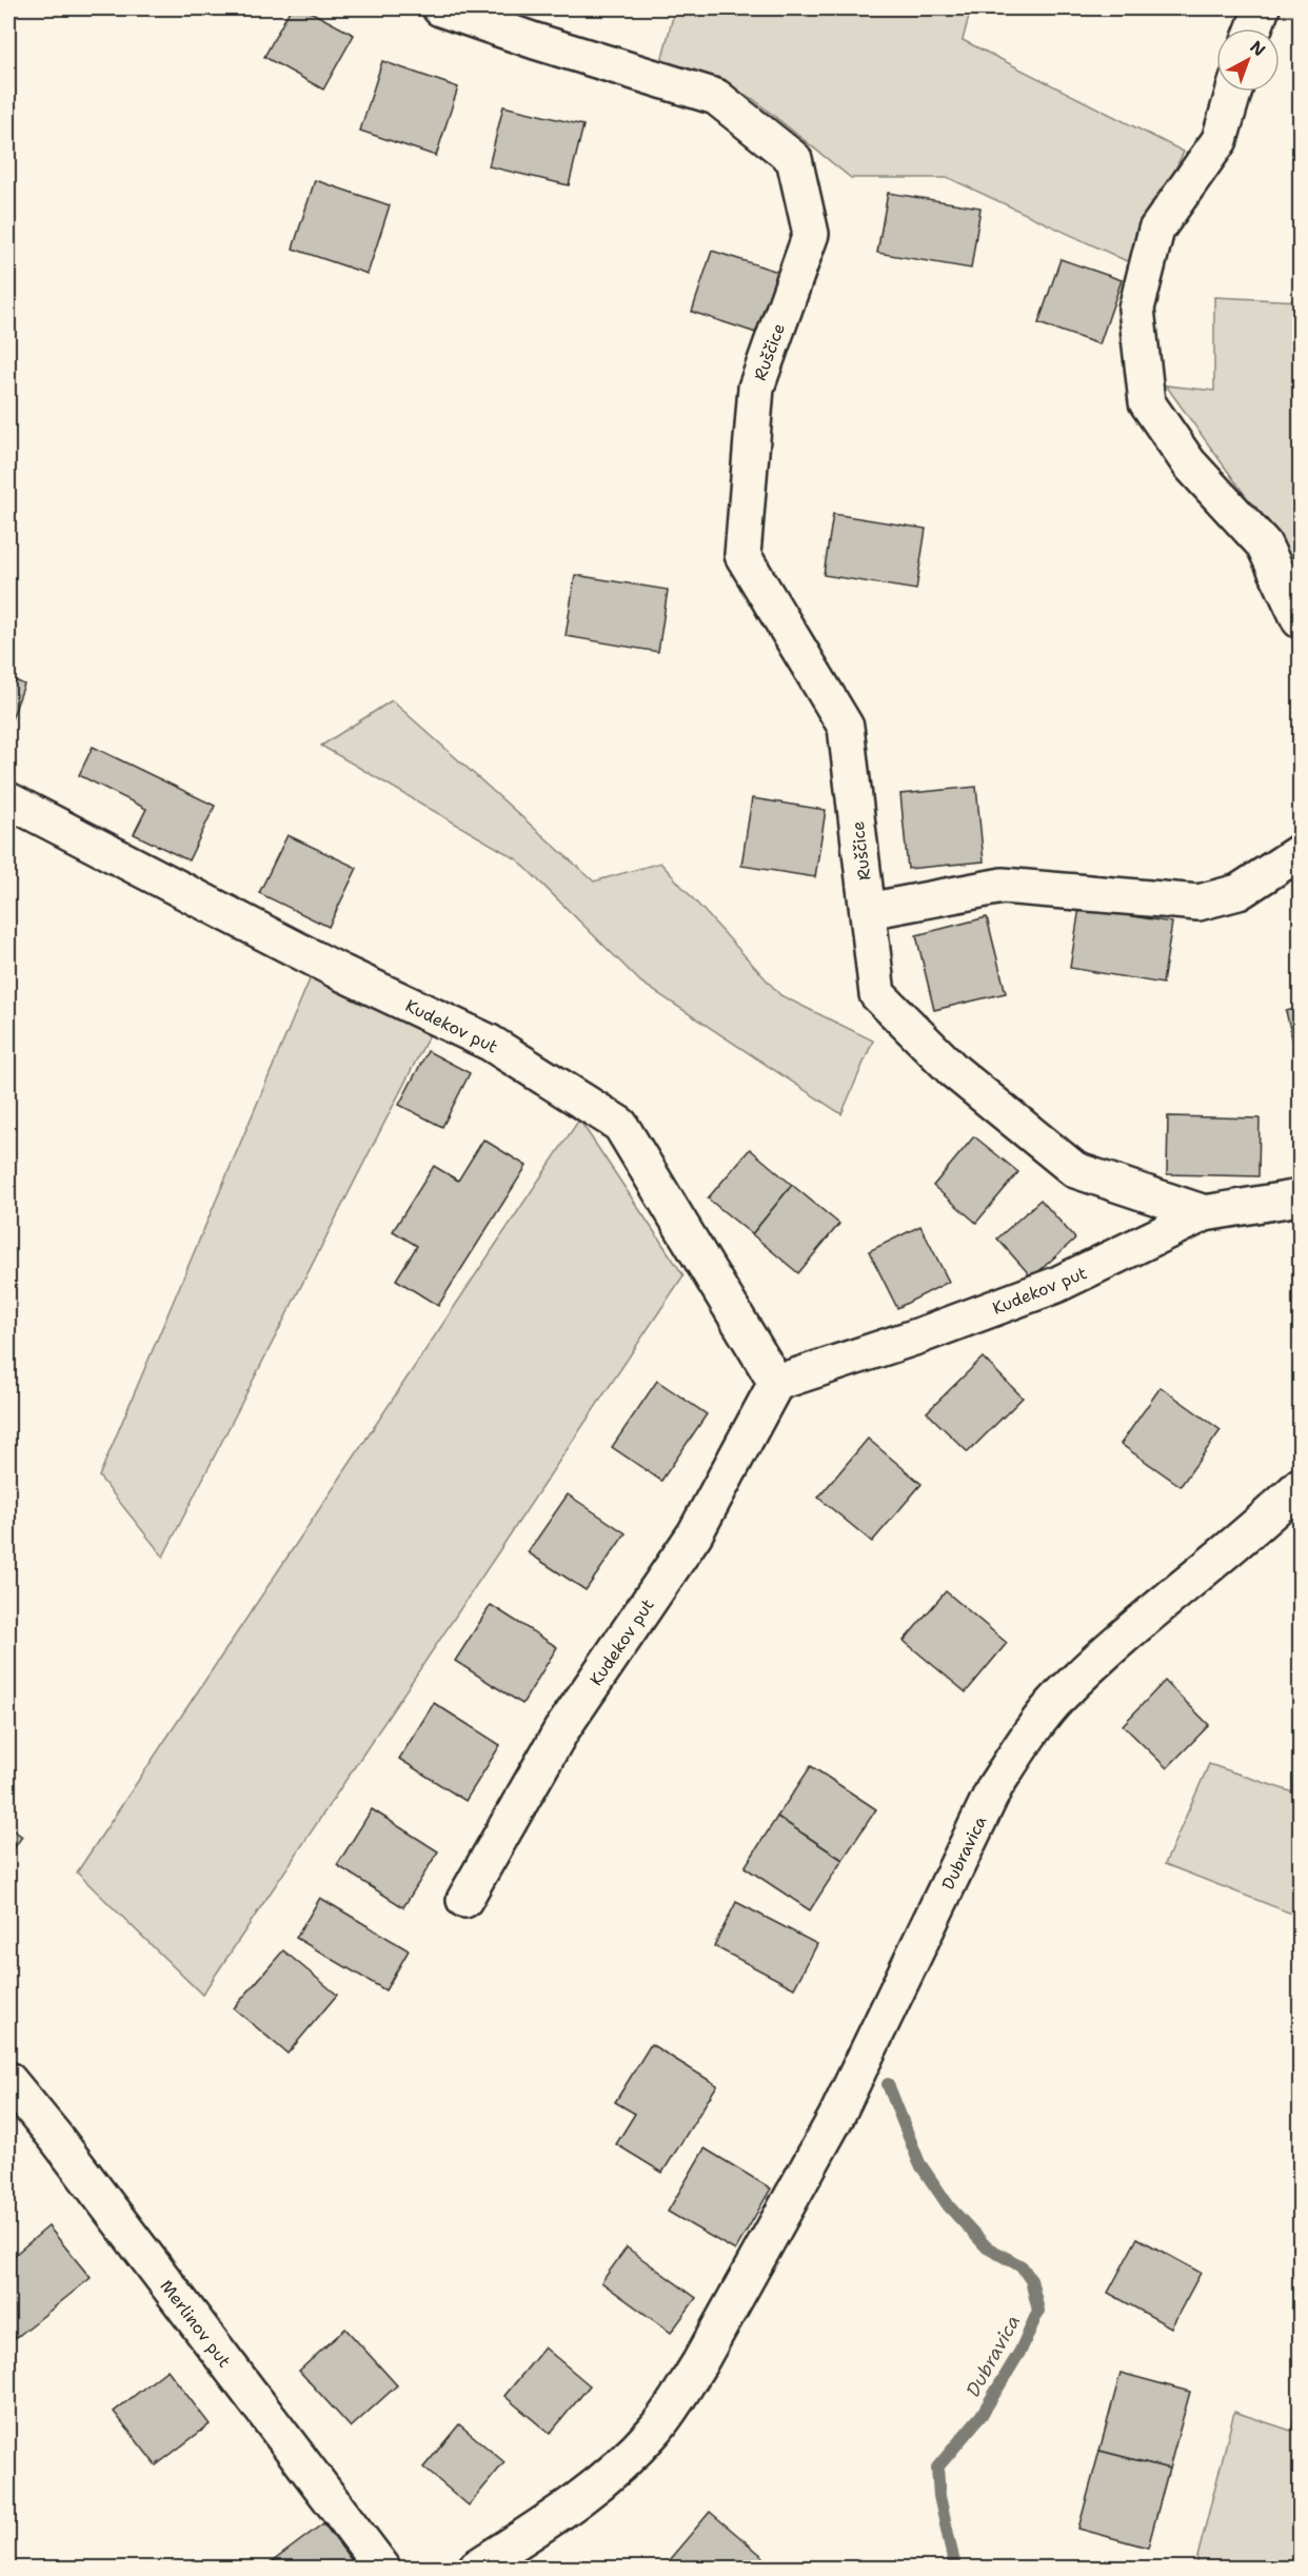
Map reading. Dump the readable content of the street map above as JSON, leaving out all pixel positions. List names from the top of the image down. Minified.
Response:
{"streets":{"street":["Ruščice","Kudekov put","Dubravica","Merlinov put"]},"crossings":[["Ruščice","Kudekov put"]],"water":["Dubravica"],"north":"top right"}
